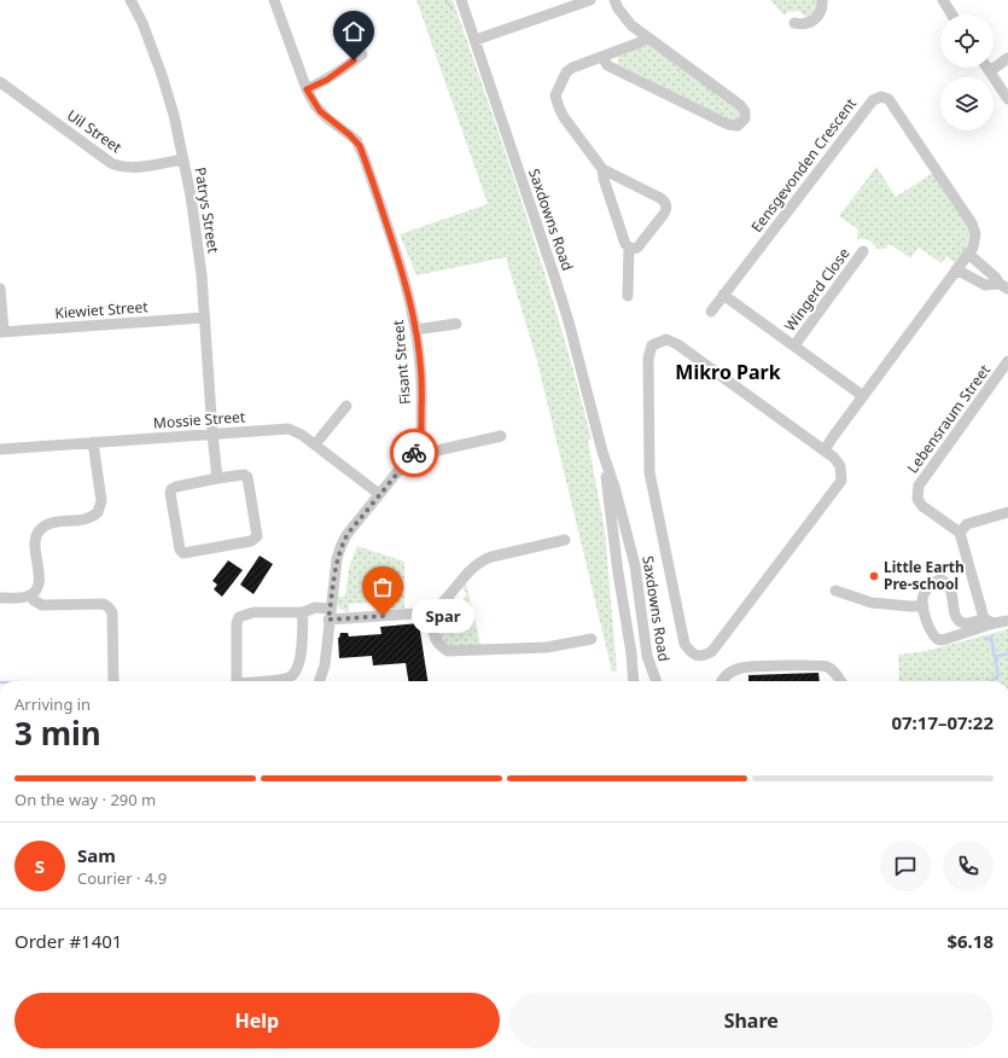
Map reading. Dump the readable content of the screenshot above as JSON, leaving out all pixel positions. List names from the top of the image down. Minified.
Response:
{"streets":{"street":["Uil Street","Eensgevonden Crescent","Patrys Street","Saxdowns Road","Wingerd Close","Kiewiet Street","Fisant Street","Lebensraum Street","Mossie Street"]},"crossings":[["Uil Street","Patrys Street"],["Patrys Street","Kiewiet Street"],["Patrys Street","Mossie Street"],["Fisant Street","Mossie Street"]],"districts":["Mikro Park"],"places":["Little Earth Pre-school","Spar"],"page":{"bubble":"Spar","heading":["3 min","Arriving in","07:17–07:22"],"panel":["Sam","Courier · 4.9","Order #1401","$6.18"],"bar":"On the way · 290 m","round":"S","buttons":["Help","Share"]}}
